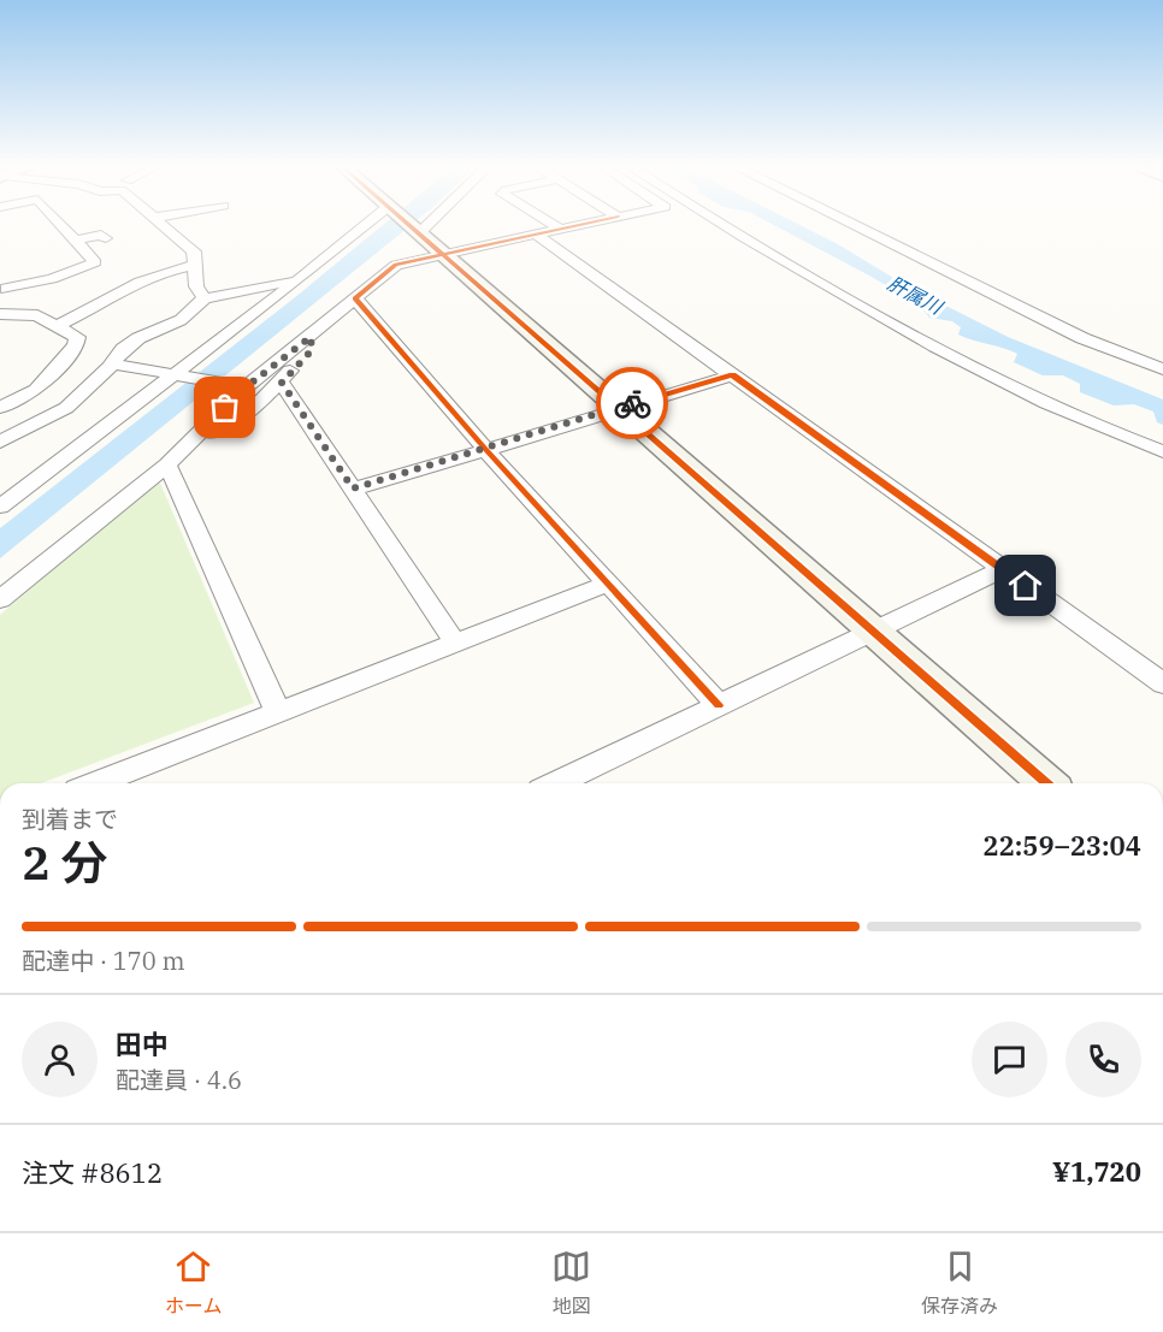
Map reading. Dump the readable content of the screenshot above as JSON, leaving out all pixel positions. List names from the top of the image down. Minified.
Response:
{"water":["肝属川"],"page":{"heading":["2 分","到着まで","22:59–23:04"],"panel":["田中","配達員 · 4.6","注文 #8612","¥1,720"],"bar":"配達中 · 170 m","tabs":["ホーム","地図","保存済み"]}}
